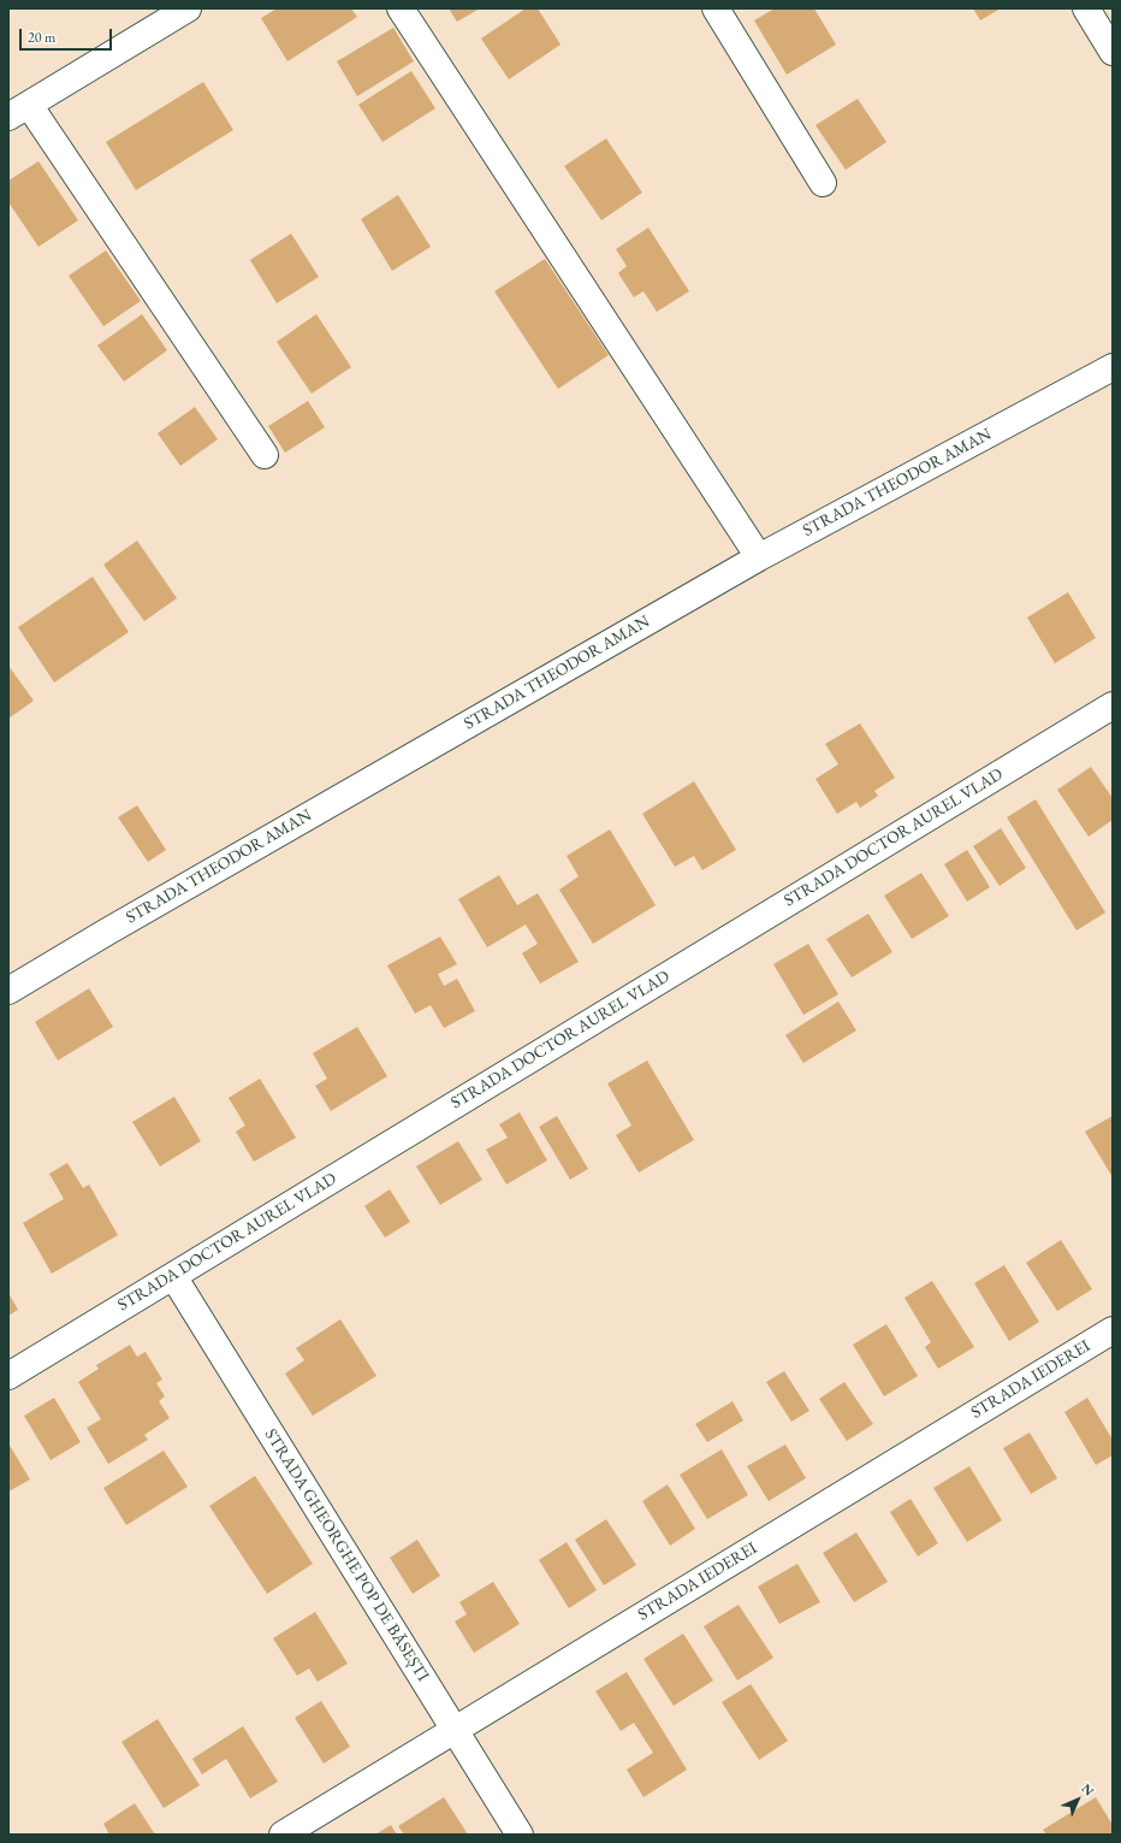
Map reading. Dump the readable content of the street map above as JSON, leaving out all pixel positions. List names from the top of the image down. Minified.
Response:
{"streets":{"street":["STRADA THEODOR AMAN","STRADA DOCTOR AUREL VLAD","STRADA IEDEREI","STRADA GHEORGHE POP DE BĂSEȘTI"]},"crossings":[["STRADA DOCTOR AUREL VLAD","STRADA GHEORGHE POP DE BĂSEȘTI"],["STRADA IEDEREI","STRADA GHEORGHE POP DE BĂSEȘTI"]],"scale_bar":"20 m","north":"top right"}
